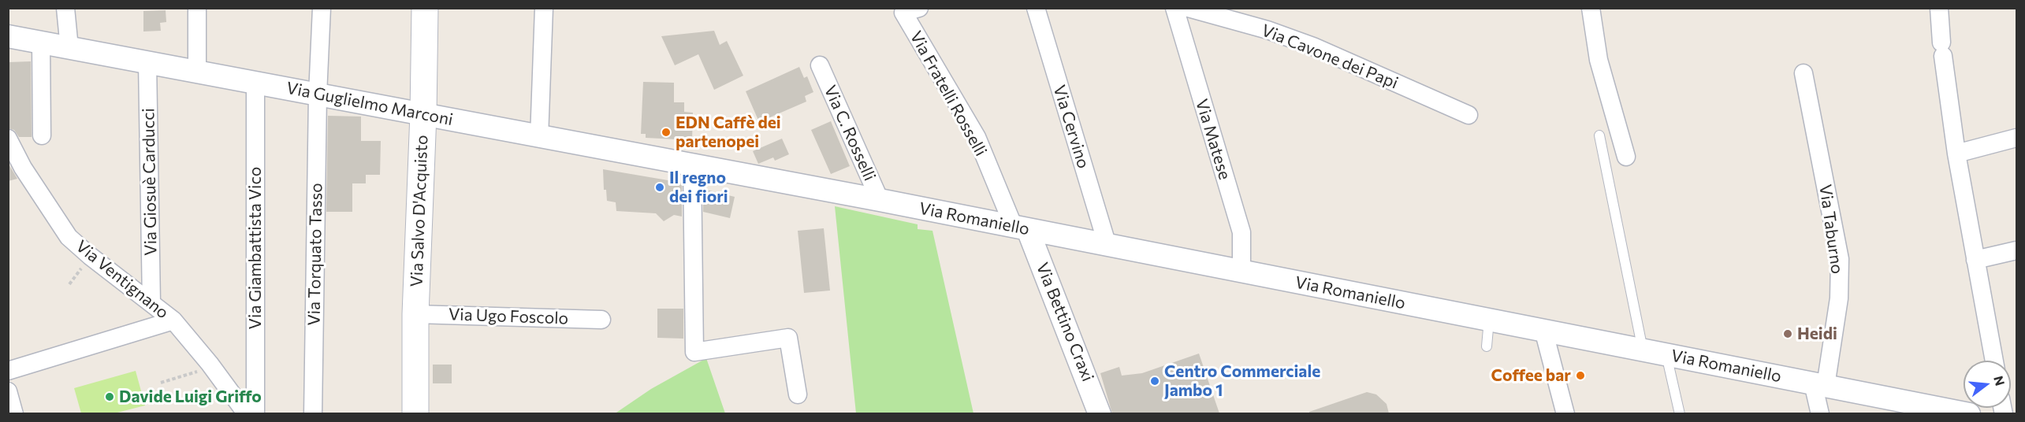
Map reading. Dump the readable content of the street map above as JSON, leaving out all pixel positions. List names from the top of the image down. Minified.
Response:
{"streets":{"main road":["Via Salvo D'Acquisto"],"street":["Via Cavone dei Papi","Via Fratelli Rosselli","Via Guglielmo Marconi","Via Cervino","Via C. Rosselli","Via Matese","Via Giosuè Carducci","Via Romaniello","Via Taburno","Via Giambattista Vico","Via Torquato Tasso","Via Ventignano","Via Ugo Foscolo","Via Bettino Craxi"]},"crossings":[["Via Fratelli Rosselli","Via Romaniello"],["Via Fratelli Rosselli","Via Bettino Craxi"],["Via Guglielmo Marconi","Via Giosuè Carducci"],["Via Guglielmo Marconi","Via Salvo D'Acquisto"],["Via Guglielmo Marconi","Via Romaniello"],["Via Guglielmo Marconi","Via Giambattista Vico"],["Via Guglielmo Marconi","Via Torquato Tasso"],["Via Cervino","Via Romaniello"],["Via C. Rosselli","Via Romaniello"],["Via Matese","Via Romaniello"],["Via Giosuè Carducci","Via Ventignano"],["Via Salvo D'Acquisto","Via Ugo Foscolo"],["Via Romaniello","Via Taburno"],["Via Romaniello","Via Bettino Craxi"]],"places":["EDN Caffè dei partenopei","Il regno dei fiori","Heidi","Coffee bar","Centro Commerciale Jambo 1","Davide Luigi Griffo"],"north":"right"}
